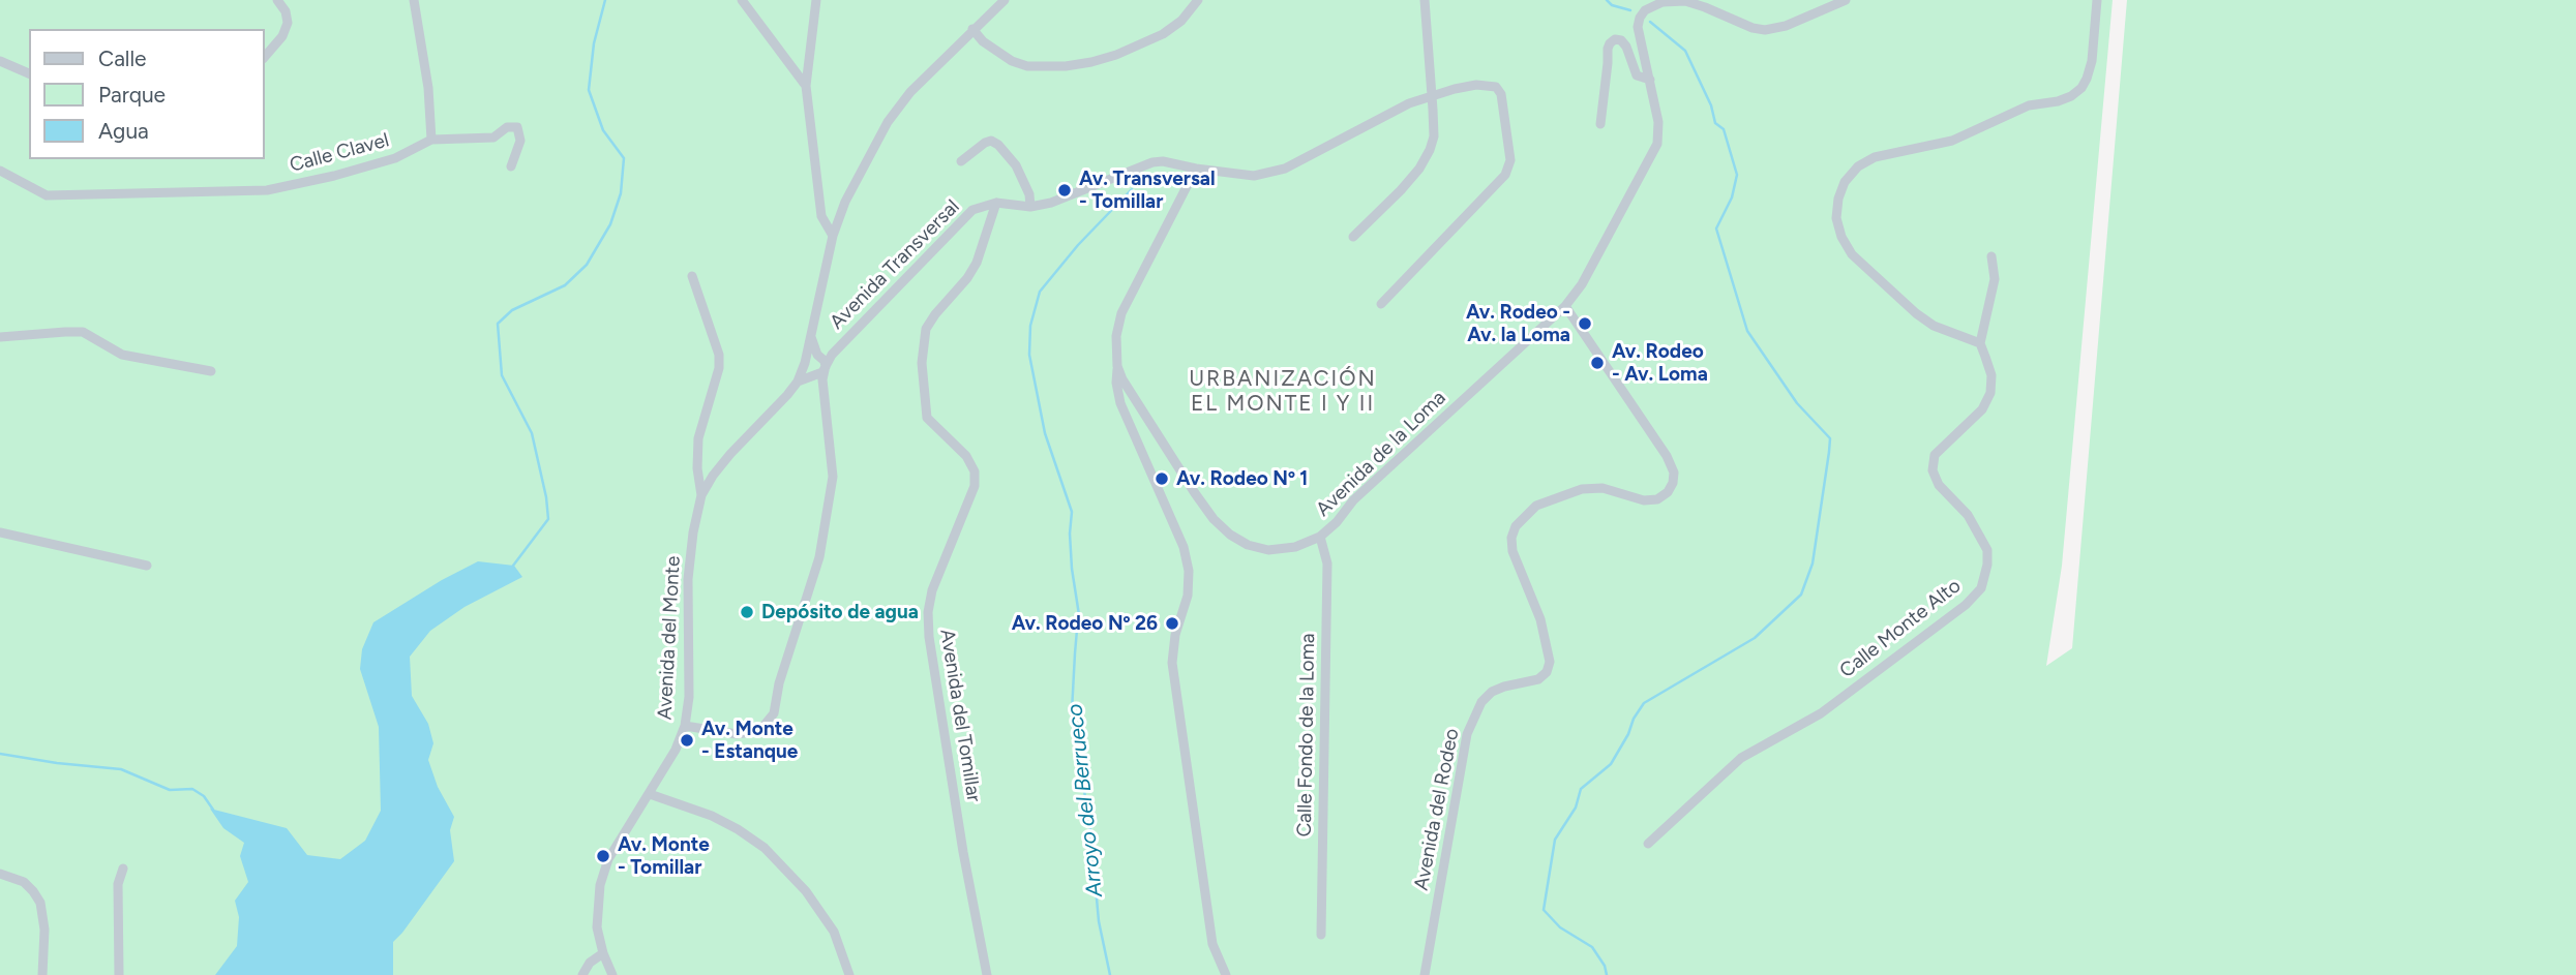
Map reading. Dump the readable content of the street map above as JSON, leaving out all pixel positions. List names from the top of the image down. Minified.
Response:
{"streets":{"street":["Calle Clavel","Avenida Transversal","Avenida de la Loma","Calle Monte Alto","Avenida del Monte","Avenida del Tomillar","Calle Fondo de la Loma","Avenida del Rodeo"]},"crossings":[["Avenida Transversal","Avenida de la Loma"],["Avenida Transversal","Avenida del Monte"],["Avenida Transversal","Avenida del Tomillar"],["Avenida de la Loma","Calle Fondo de la Loma"],["Avenida de la Loma","Avenida del Rodeo"]],"districts":["URBANIZACIÓN EL MONTE I Y II"],"water":["Arroyo del Berrueco"],"places":["Av. Transversal - Tomillar","Av. Rodeo - Av. la Loma","Av. Rodeo - Av. Loma","Av. Rodeo Nº 1","Depósito de agua","Av. Rodeo Nº 26","Av. Monte - Estanque","Av. Monte - Tomillar"],"legend":["Calle","Parque","Agua"]}
